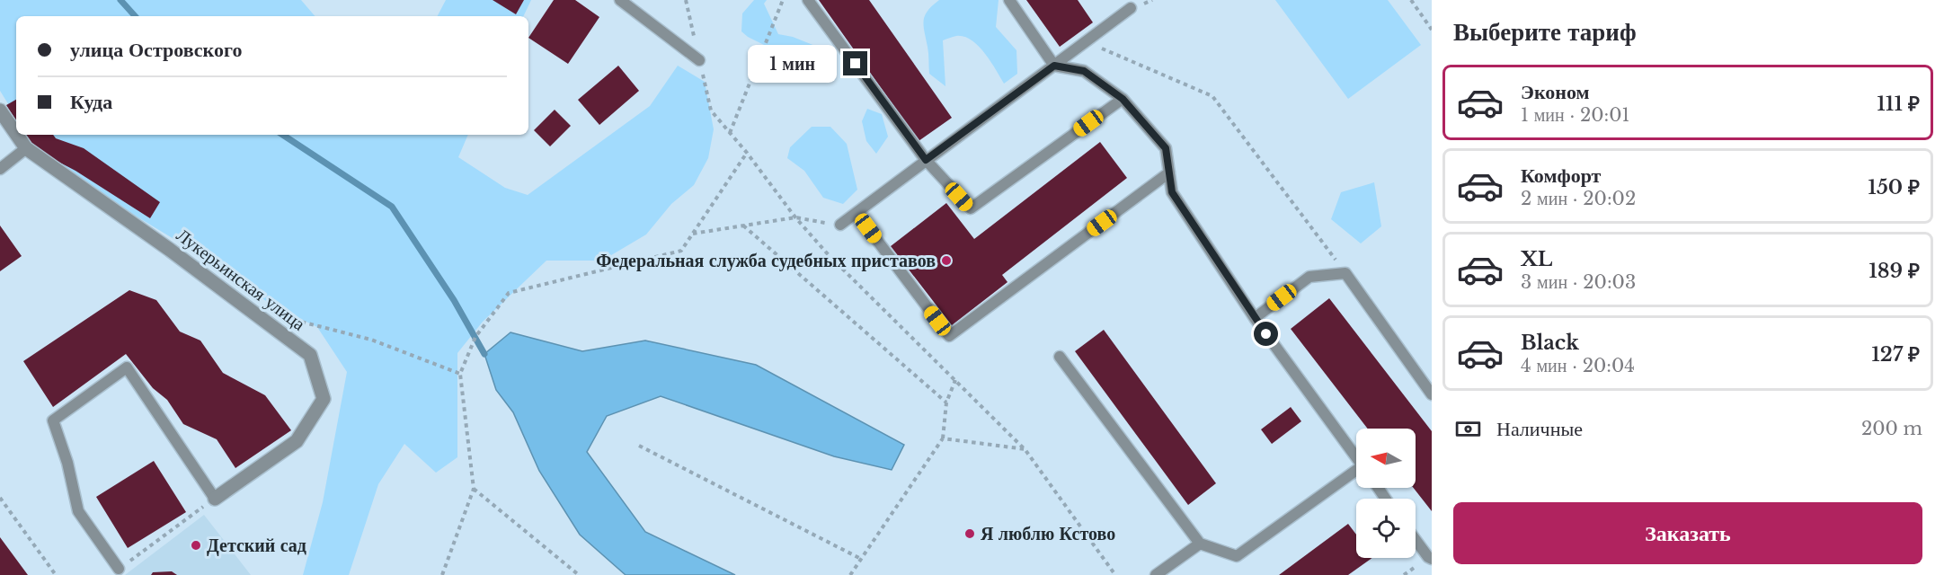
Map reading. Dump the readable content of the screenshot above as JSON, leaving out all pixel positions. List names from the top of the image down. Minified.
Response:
{"streets":{"street":["Лукерьинская улица"]},"places":["Федеральная служба судебных приставов","Я люблю Кстово","Детский сад"],"north":"left","page":{"heading":"Выберите тариф","banner":["улица Островского","Куда"],"bubble":"1 мин","list":[{"name":"Эконом","note":"1 мин · 20:01","value":"111 ₽"},{"name":"Комфорт","note":"2 мин · 20:02","value":"150 ₽"},{"name":"XL","note":"3 мин · 20:03","value":"189 ₽"},{"name":"Black","note":"4 мин · 20:04","value":"127 ₽"}],"pay":["Наличные","200 m"],"buttons":"Заказать"}}
